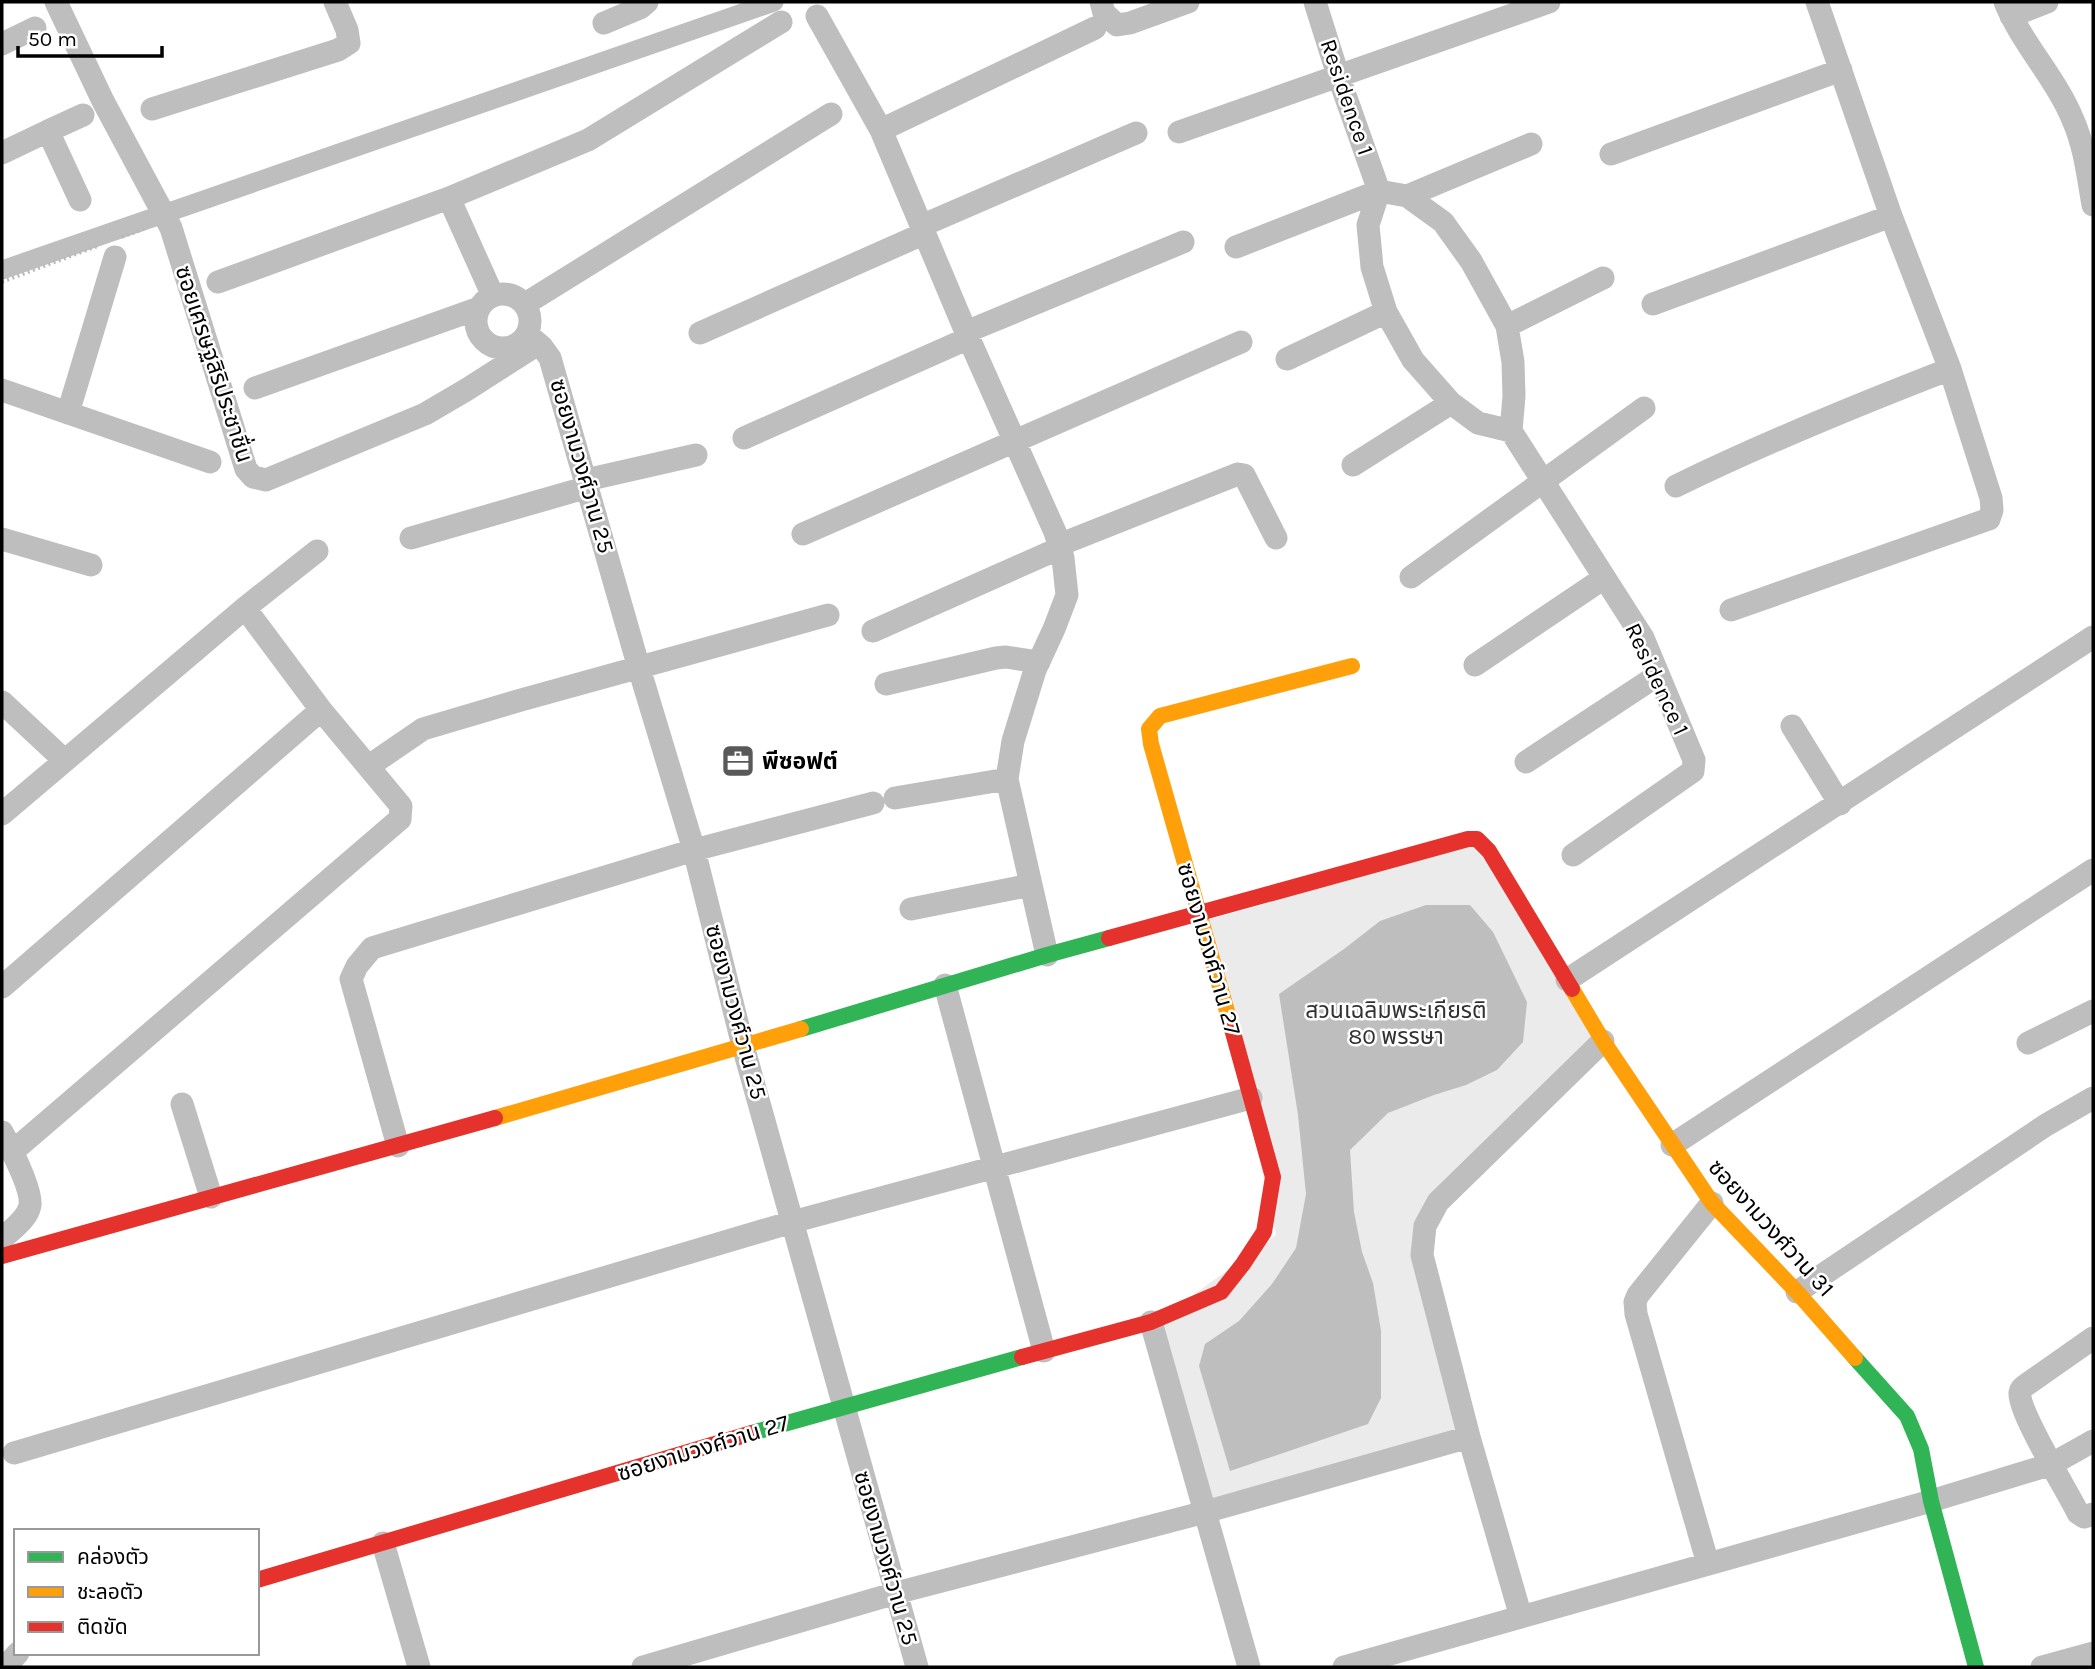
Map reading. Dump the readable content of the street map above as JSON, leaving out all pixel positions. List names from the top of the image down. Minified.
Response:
{"streets":{"street":["Residence 1","ซอยเศรษฐสิริประชาชื่น","ซอยงามวงศ์วาน 25","ซอยงามวงศ์วาน 27","ซอยงามวงศ์วาน 31"]},"crossings":[["ซอยเศรษฐสิริประชาชื่น","ซอยงามวงศ์วาน 25"],["ซอยงามวงศ์วาน 25","ซอยงามวงศ์วาน 27"],["ซอยงามวงศ์วาน 27","ซอยงามวงศ์วาน 31"]],"parks":["สวนเฉลิมพระเกียรติ 80 พรรษา"],"places":{"office":["พีซอฟต์"]},"legend":["คล่องตัว","ชะลอตัว","ติดขัด"],"scale_bar":"50 m"}
